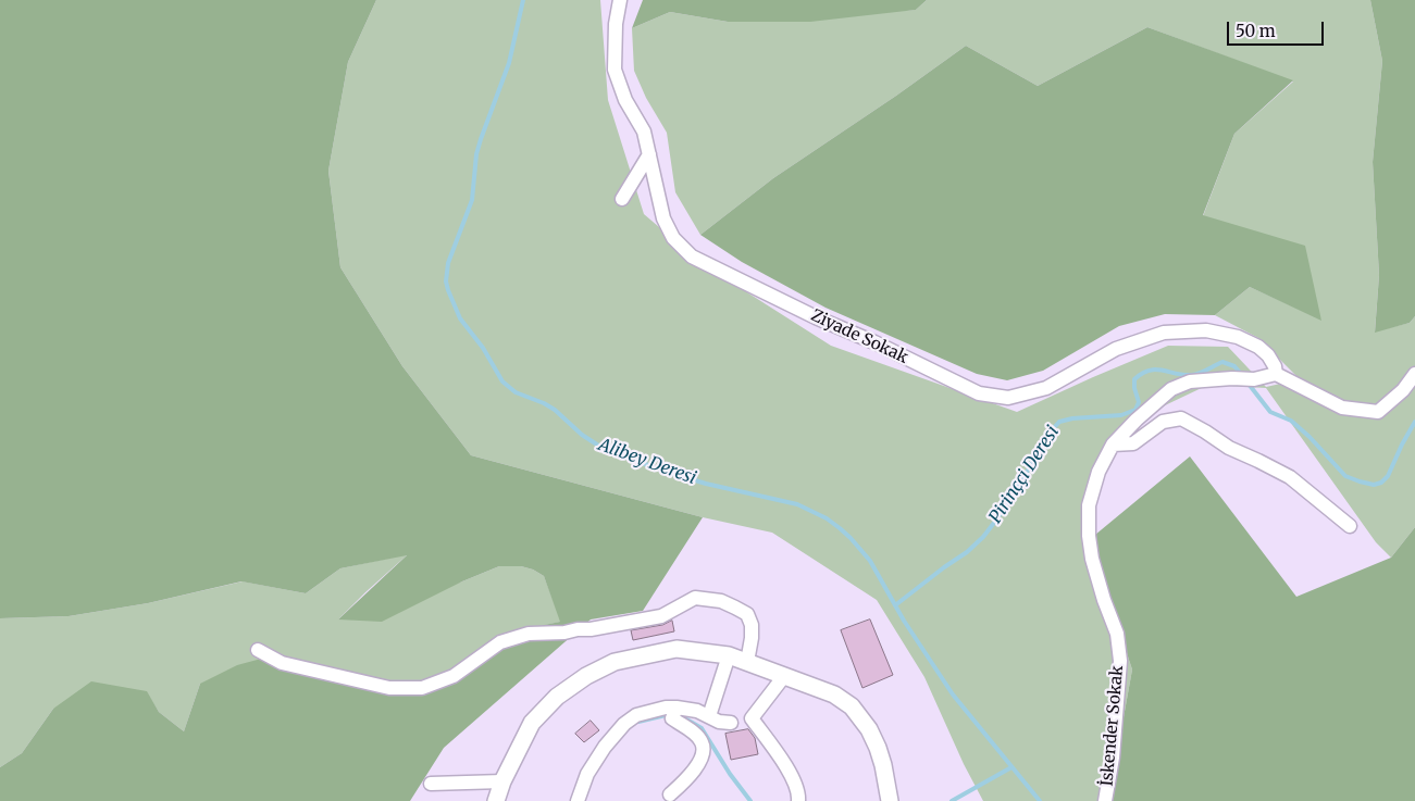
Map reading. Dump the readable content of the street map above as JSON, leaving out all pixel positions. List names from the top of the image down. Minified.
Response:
{"streets":{"street":["Ziyade Sokak","İskender Sokak"]},"crossings":[["Ziyade Sokak","İskender Sokak"]],"water":["Alibey Deresi","Pirinççi Deresi"],"scale_bar":"50 m"}
